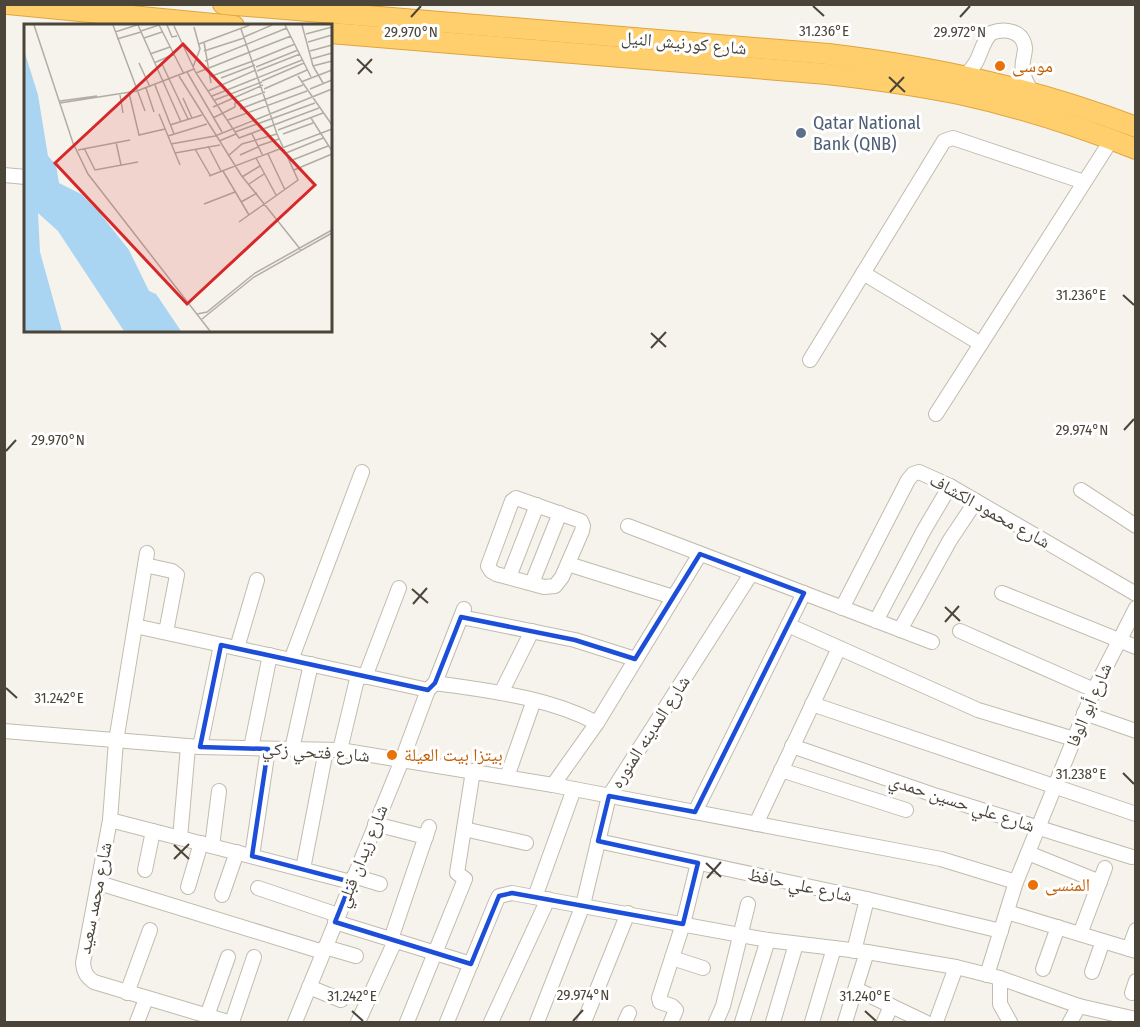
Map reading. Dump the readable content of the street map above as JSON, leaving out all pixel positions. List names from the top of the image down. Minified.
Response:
{"streets":{"highway":["شارع كورنيش النيل"],"street":["شارع محمود الكشاف","شارع أبو الوفا","شارع المدينه المنوره","شارع فتحي زكي","شارع علي حسين حمدي","شارع زيدان قبلي","شارع علي حافظ","شارع محمد سعيد"]},"crossings":[["شارع أبو الوفا","شارع فتحي زكي"],["شارع أبو الوفا","شارع علي حسين حمدي"],["شارع أبو الوفا","شارع علي حافظ"],["شارع المدينه المنوره","شارع فتحي زكي"],["شارع المدينه المنوره","شارع علي حافظ"],["شارع فتحي زكي","شارع زيدان قبلي"],["شارع فتحي زكي","شارع محمد سعيد"]],"places":["موسى","Qatar National Bank (QNB)","بيتزا بيت العيلة","المنسى"],"coordinates":["31.236°E","29.970°N","29.972°N","29.974°N","31.242°E","31.238°E","31.240°E"]}
